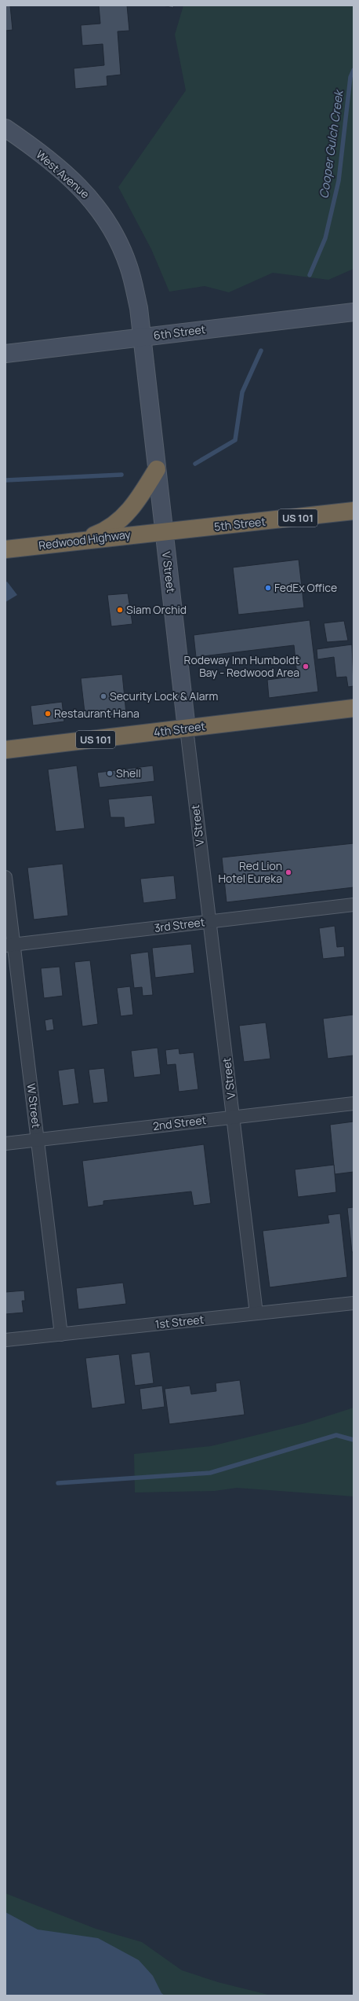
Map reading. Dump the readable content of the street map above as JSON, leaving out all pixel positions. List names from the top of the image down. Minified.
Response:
{"streets":{"highway":["US 101","5th Street","Redwood Highway","4th Street"],"main road":["West Avenue","6th Street","V Street"],"street":["3rd Street","W Street","2nd Street","1st Street"]},"crossings":[["West Avenue","6th Street"],["West Avenue","V Street"],["6th Street","V Street"],["5th Street","Redwood Highway"],["5th Street","V Street"],["Redwood Highway","V Street"],["V Street","4th Street"],["V Street","3rd Street"],["V Street","2nd Street"],["V Street","1st Street"],["3rd Street","W Street"],["W Street","2nd Street"],["W Street","1st Street"]],"water":["Cooper Gulch Creek"],"places":["FedEx Office","Siam Orchid","Rodeway Inn Humboldt Bay - Redwood Area","Security Lock & Alarm","Restaurant Hana","Shell","Red Lion Hotel Eureka"]}
